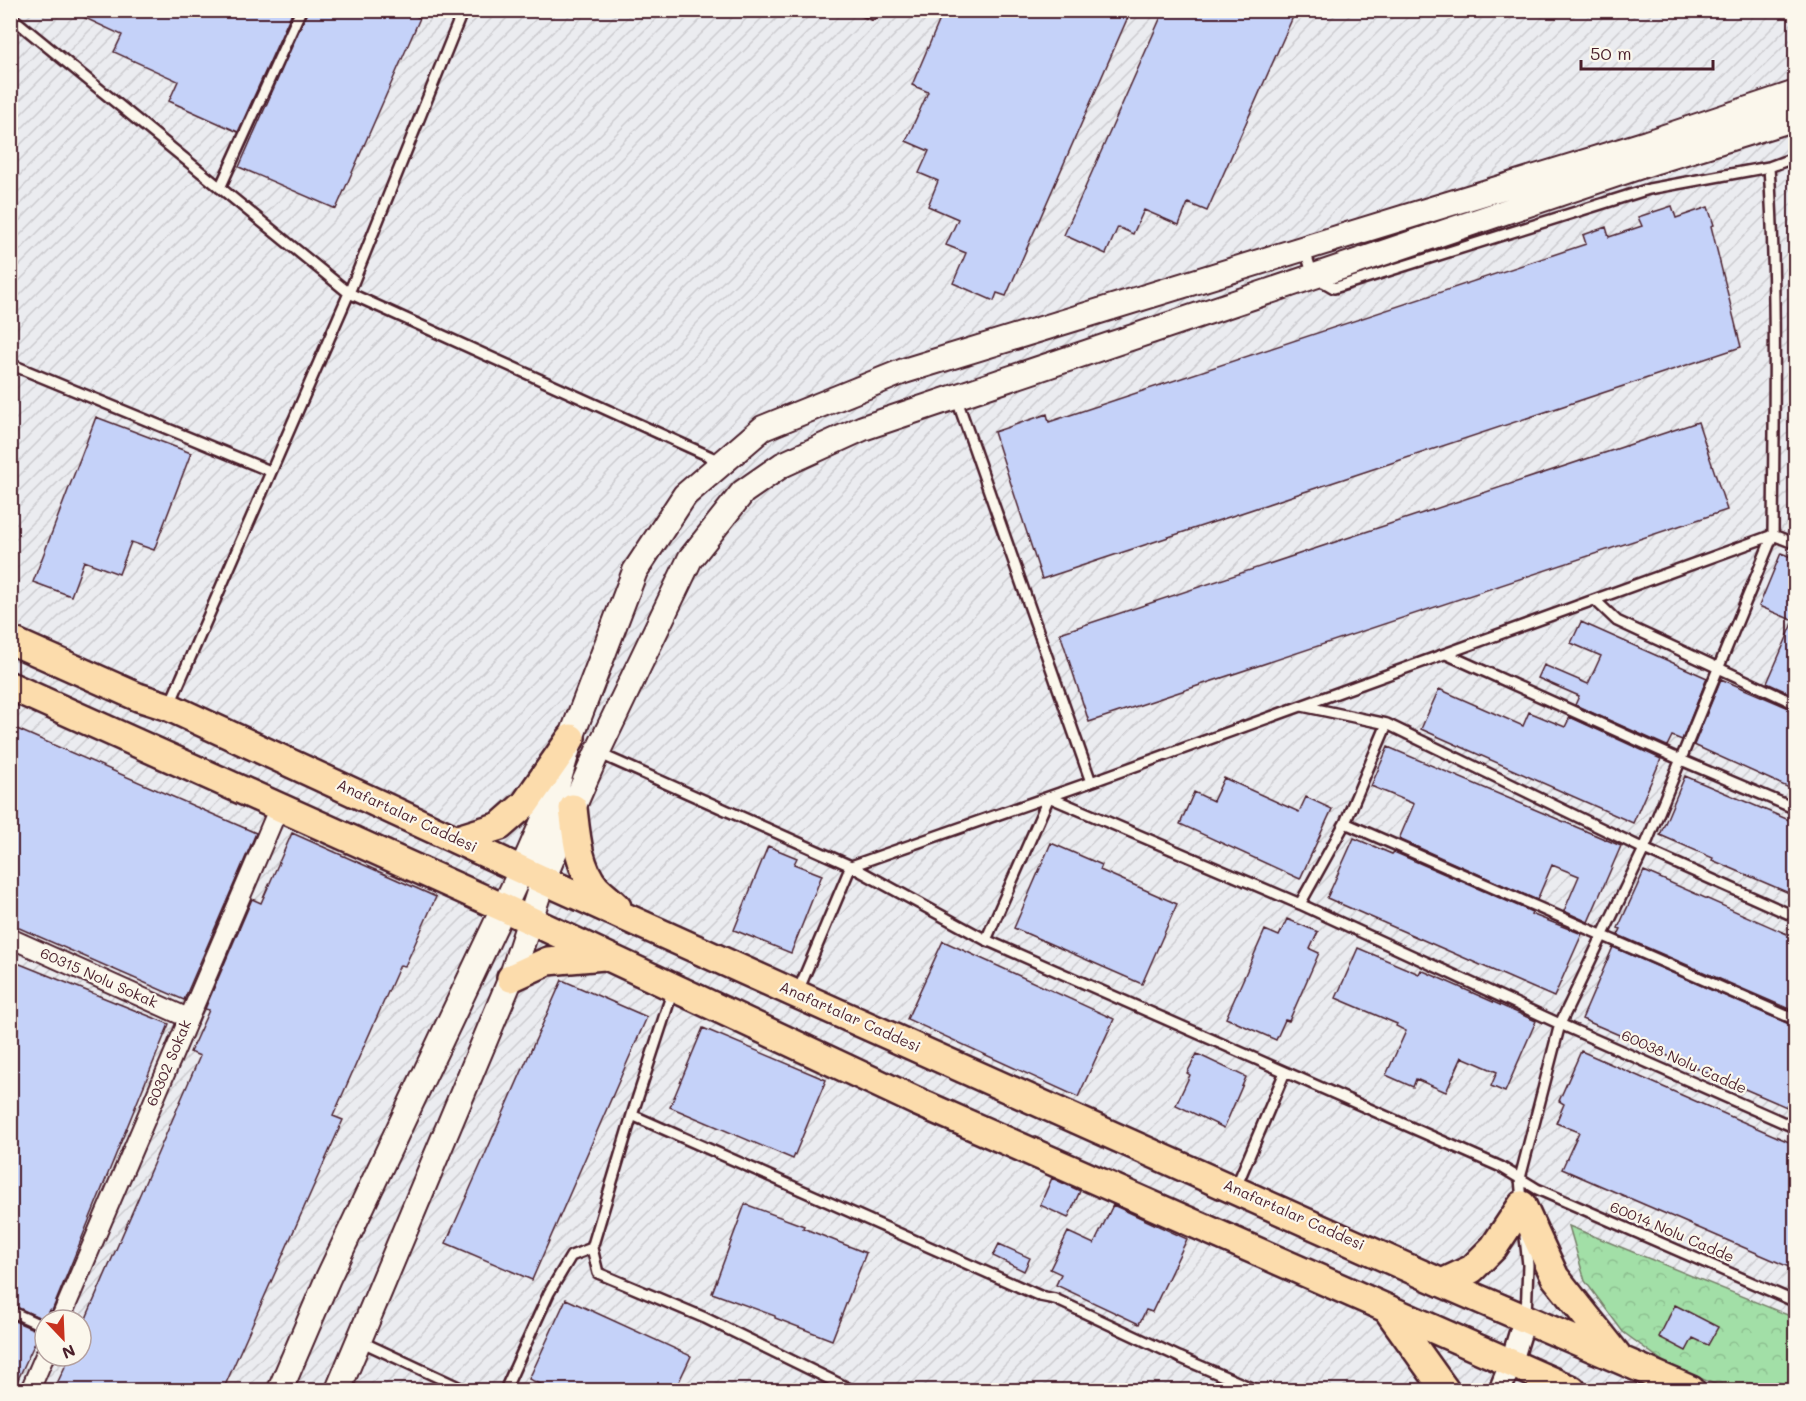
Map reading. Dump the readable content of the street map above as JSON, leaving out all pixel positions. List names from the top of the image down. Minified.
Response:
{"streets":{"main road":["Anafartalar Caddesi"],"street":["60315 Nolu Sokak","60302 Sokak"],"lane":["60038 Nolu Cadde","60014 Nolu Cadde"]},"crossings":[["60315 Nolu Sokak","60302 Sokak"]],"scale_bar":"50 m","north":"bottom right"}
